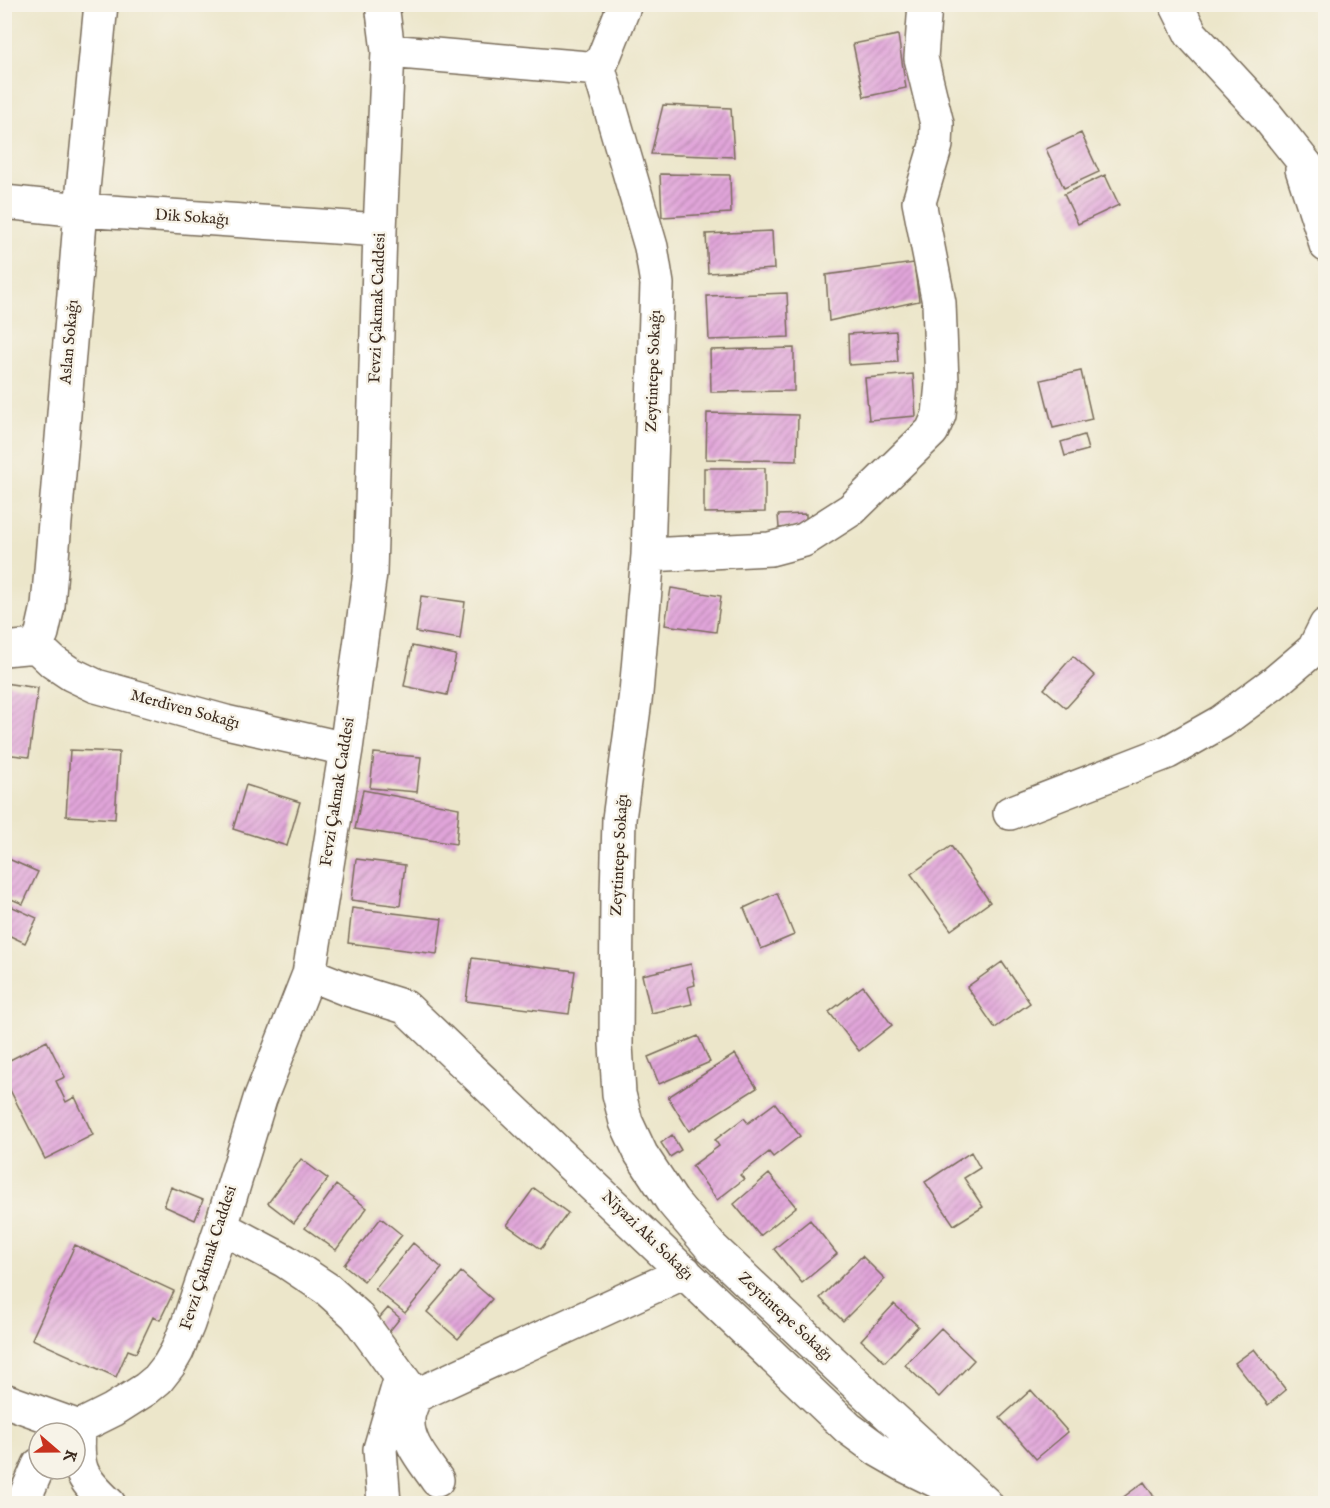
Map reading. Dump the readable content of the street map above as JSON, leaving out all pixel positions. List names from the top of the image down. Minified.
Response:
{"streets":{"street":["Dik Sokağı","Fevzi Çakmak Caddesi","Aslan Sokağı","Zeytintepe Sokağı","Merdiven Sokağı","Niyazi Akı Sokağı"]},"crossings":[["Dik Sokağı","Fevzi Çakmak Caddesi"],["Dik Sokağı","Aslan Sokağı"],["Fevzi Çakmak Caddesi","Merdiven Sokağı"],["Fevzi Çakmak Caddesi","Niyazi Akı Sokağı"],["Aslan Sokağı","Merdiven Sokağı"],["Zeytintepe Sokağı","Niyazi Akı Sokağı"]],"north":"right"}
